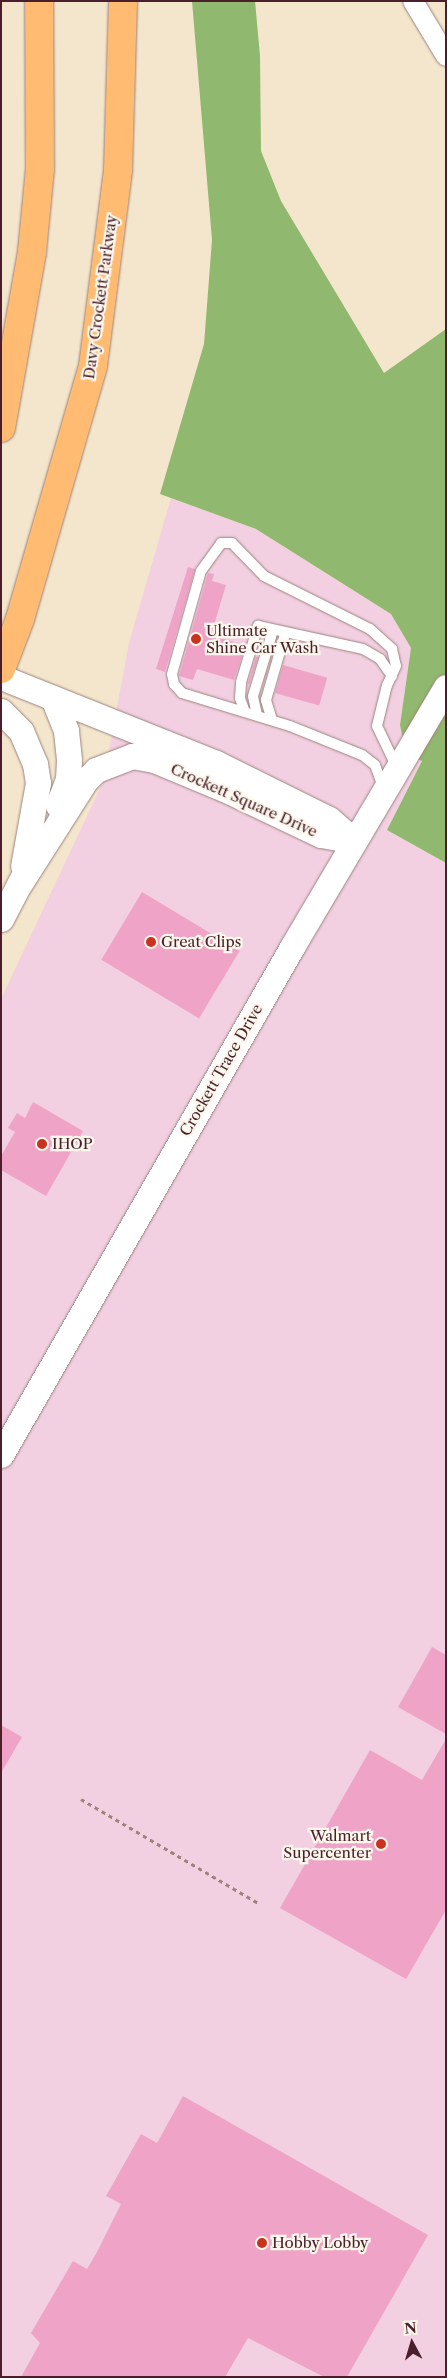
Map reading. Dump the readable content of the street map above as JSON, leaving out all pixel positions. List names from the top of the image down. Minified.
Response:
{"streets":{"highway":["Davy Crockett Parkway"],"street":["Crockett Square Drive","Crockett Trace Drive"]},"crossings":[["Crockett Square Drive","Crockett Trace Drive"]],"places":["Ultimate Shine Car Wash","Great Clips","IHOP","Walmart Supercenter","Hobby Lobby"],"north":"top"}
